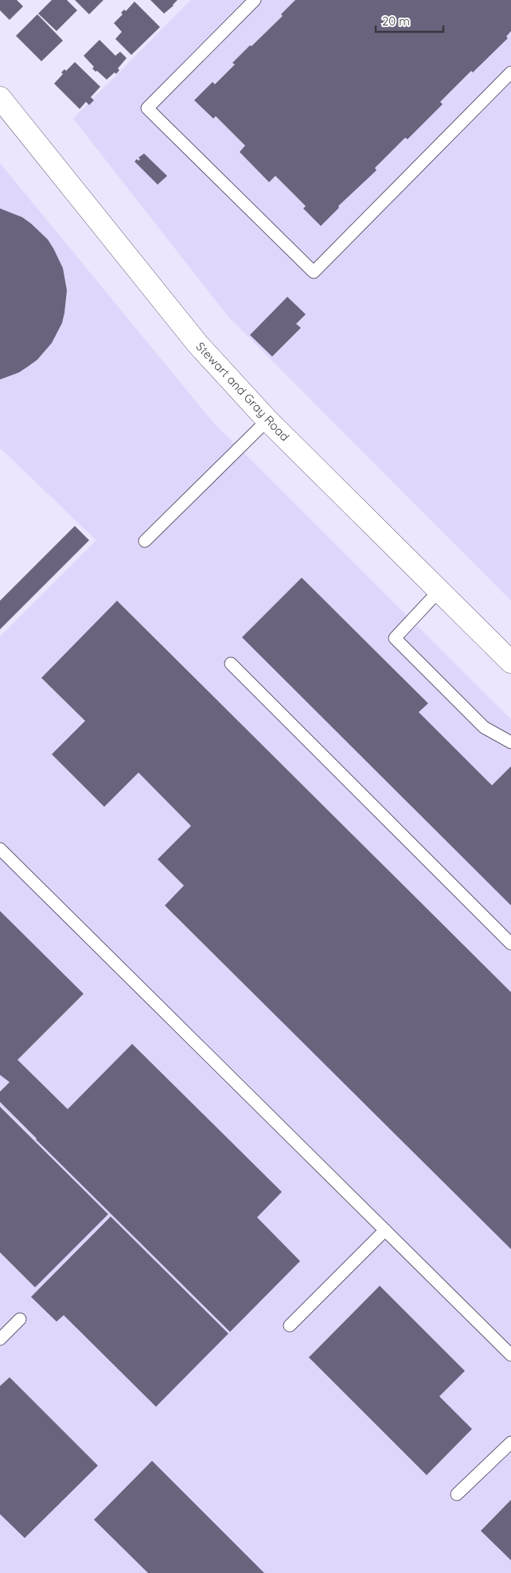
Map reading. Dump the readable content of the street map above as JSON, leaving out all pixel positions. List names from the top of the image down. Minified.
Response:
{"streets":{"main road":["Stewart and Gray Road"]},"scale_bar":"20 m"}
